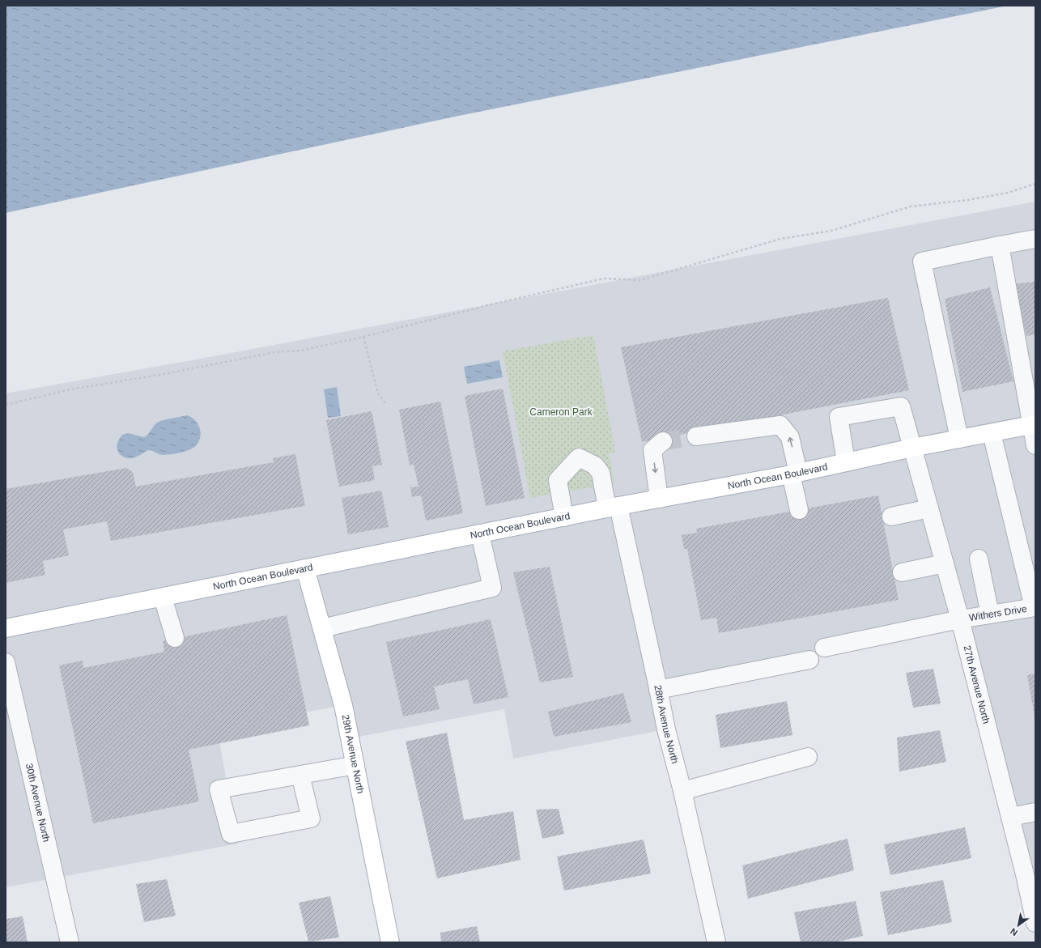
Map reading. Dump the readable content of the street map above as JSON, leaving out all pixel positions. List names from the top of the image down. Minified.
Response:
{"streets":{"main road":["North Ocean Boulevard","29th Avenue North"],"street":["Withers Drive","27th Avenue North","28th Avenue North","30th Avenue North"]},"crossings":[["North Ocean Boulevard","27th Avenue North"],["North Ocean Boulevard","28th Avenue North"],["North Ocean Boulevard","29th Avenue North"],["Withers Drive","27th Avenue North"]],"parks":["Cameron Park"],"north":"bottom left"}
